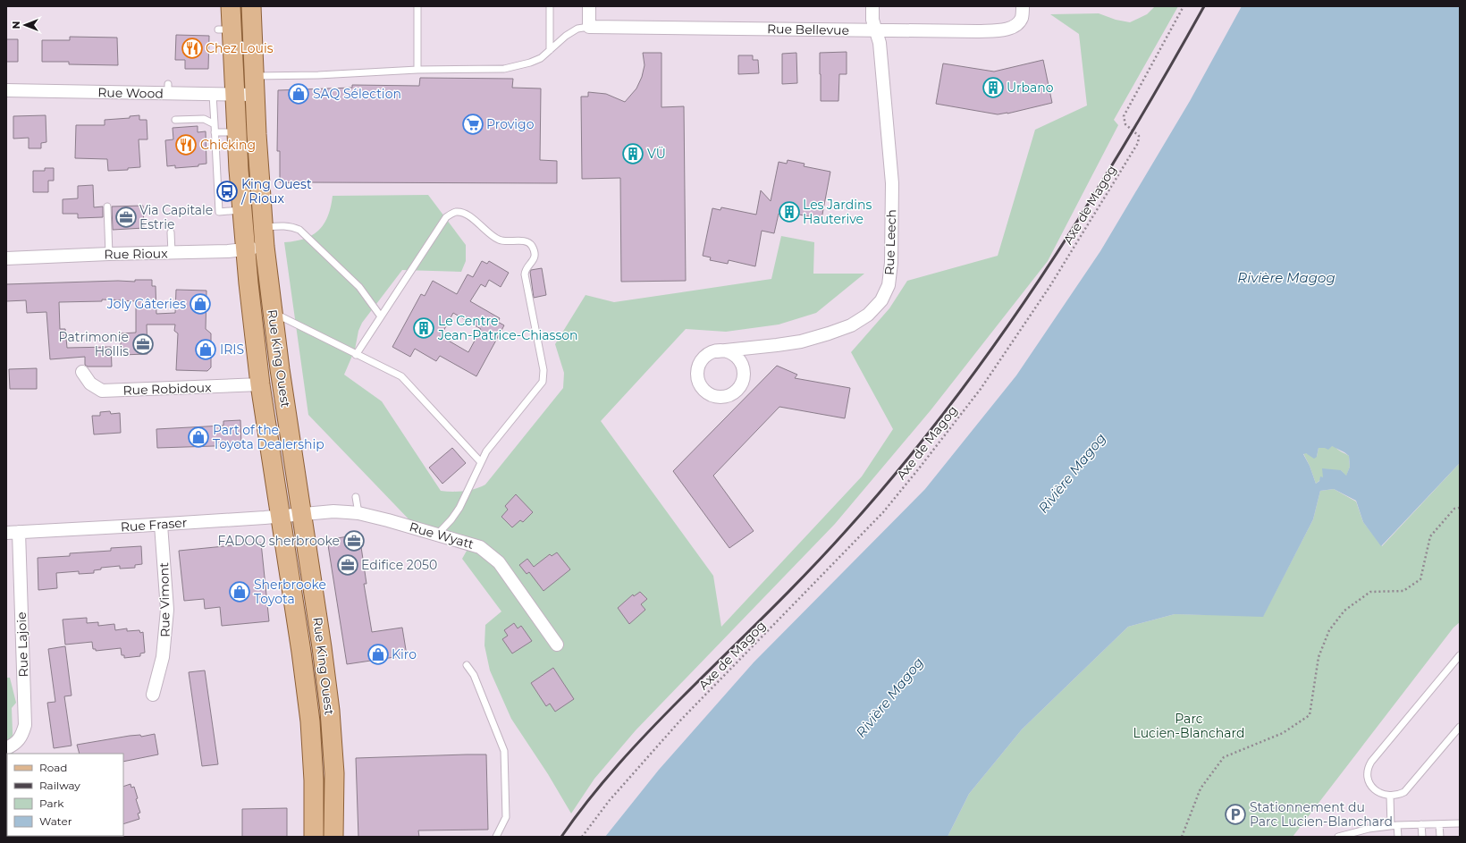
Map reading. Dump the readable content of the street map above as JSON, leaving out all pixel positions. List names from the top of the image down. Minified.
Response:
{"streets":{"main road":["Rue King Ouest"],"street":["Rue Bellevue","Rue Wood","Rue Leech","Rue Rioux","Rue Robidoux","Rue Fraser","Rue Wyatt","Rue Vimont","Rue Lajoie"],"path":["Axe de Magog"]},"crossings":[["Rue Bellevue","Rue Leech"],["Rue Wood","Rue King Ouest"],["Rue Rioux","Rue King Ouest"],["Rue King Ouest","Rue Robidoux"],["Rue King Ouest","Rue Fraser"],["Rue King Ouest","Rue Wyatt"],["Rue Fraser","Rue Wyatt"],["Rue Fraser","Rue Vimont"],["Rue Fraser","Rue Lajoie"]],"water":["Rivière Magog"],"parks":["Parc Lucien-Blanchard"],"places":{"restaurant":["Chez Louis","Chicking"],"building":["Urbano","VÜ","Les Jardins Hauterive","Le Centre Jean-Patrice-Chiasson"],"shop":["SAQ Sélection","Joly Gâteries","IRIS","Part of the Toyota Dealership","Sherbrooke Toyota","Kiro"],"supermarket":["Provigo"],"bus stop":["King Ouest / Rioux"],"office":["Via Capitale Estrie","Patrimonie Hollis","FADOQ sherbrooke","Edifice 2050"],"parking":["Stationnement du Parc Lucien-Blanchard"]},"legend":["Road","Railway","Park","Water"],"north":"left"}
